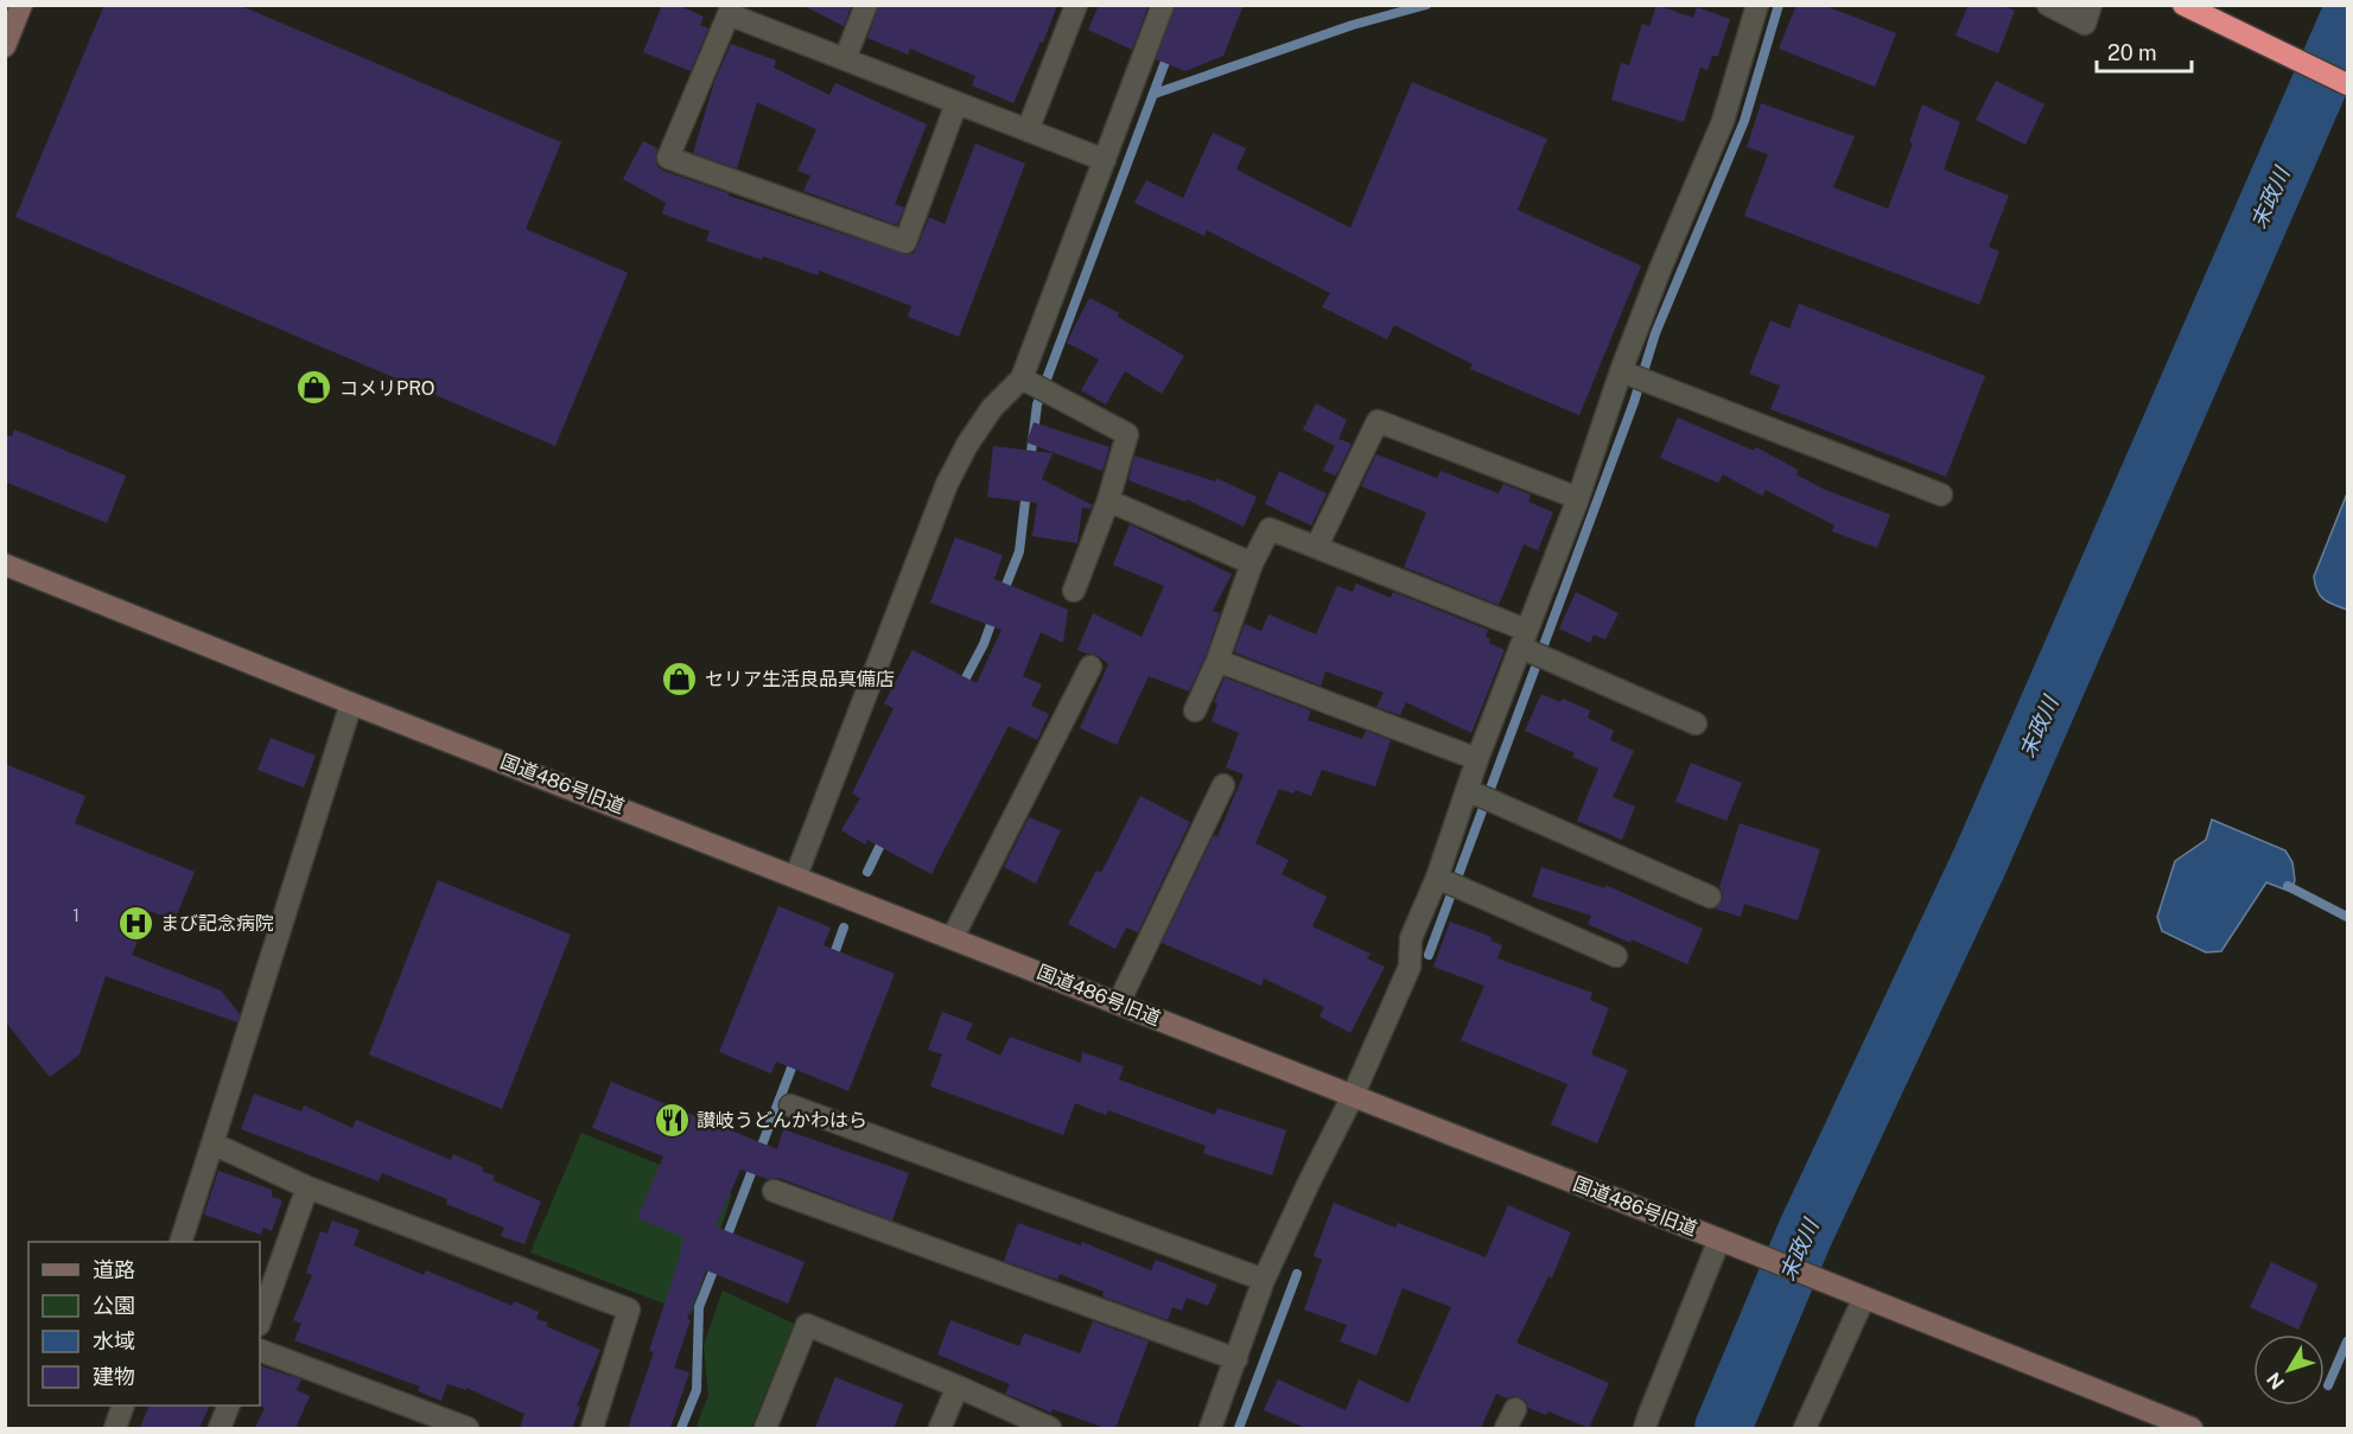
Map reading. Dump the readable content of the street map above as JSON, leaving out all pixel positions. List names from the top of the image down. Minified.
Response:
{"streets":{"street":["国道486号旧道"]},"water":["末政川"],"places":{"shop":["コメリPRO","セリア生活良品真備店"],"hospital":["まび記念病院"],"restaurant":["讃岐うどんかわはら"]},"house_numbers":["1"],"legend":["道路","公園","水域","建物"],"scale_bar":"20 m","north":"bottom left"}
